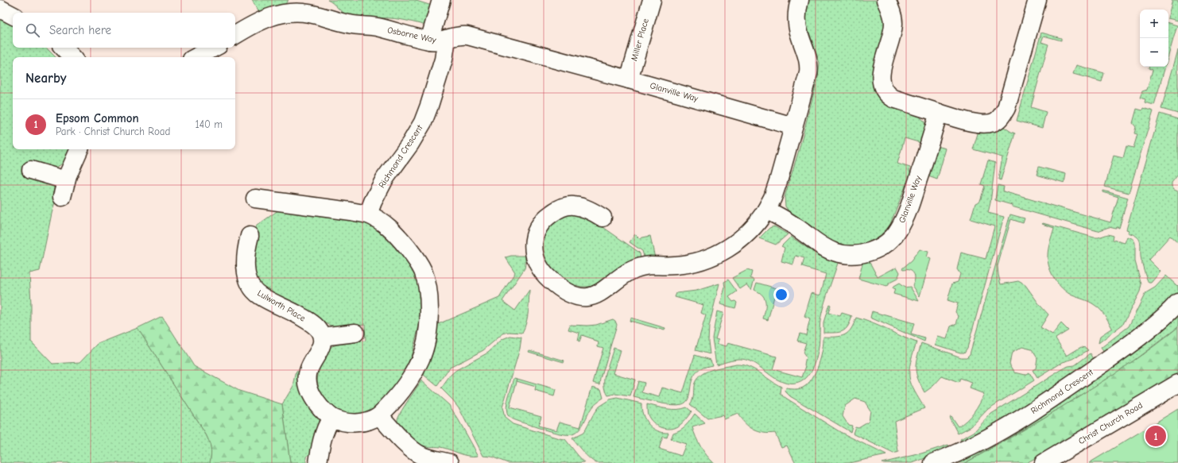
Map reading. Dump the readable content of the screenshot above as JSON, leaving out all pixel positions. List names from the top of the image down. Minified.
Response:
{"streets":{"street":["Osborne Way","Miller Place","Glanville Way","Richmond Crescent","Lulworth Place","Christ Church Road"]},"crossings":[["Osborne Way","Miller Place"],["Osborne Way","Glanville Way"],["Osborne Way","Richmond Crescent"],["Miller Place","Glanville Way"]],"page":{"map_buttons":["+","−"],"search":"Search here","heading":"Nearby","list":[{"mark":"1","name":"Epsom Common","note":"Park · Christ Church Road","value":"140 m"}],"pins":"1"}}
